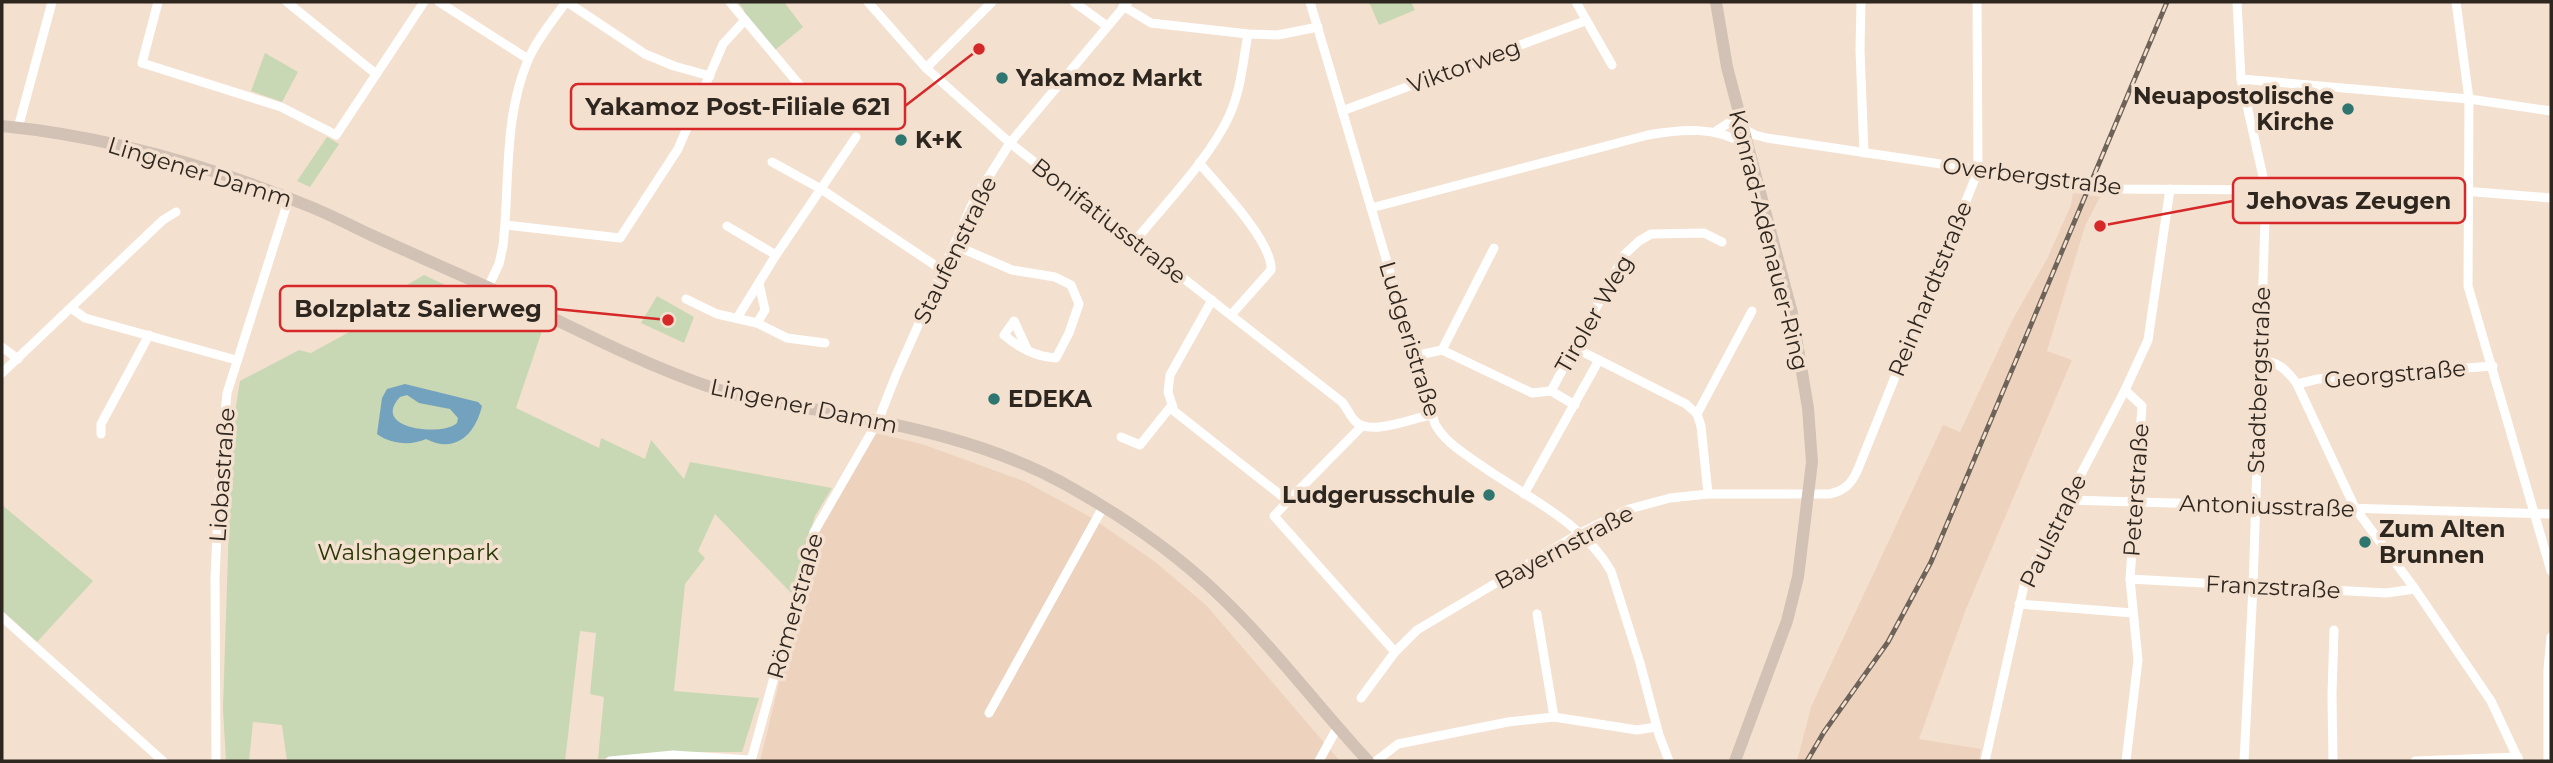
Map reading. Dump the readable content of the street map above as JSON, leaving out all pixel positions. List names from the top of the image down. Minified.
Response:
{"streets":{"main road":["Lingener Damm","Konrad-Adenauer-Ring"],"street":["Viktorweg","Overbergstraße","Bonifatiusstraße","Staufenstraße","Reinhardtstraße","Tiroler Weg","Ludgeristraße","Georgstraße","Stadtbergstraße","Liobastraße","Peterstraße","Antoniusstraße","Paulstraße","Bayernstraße","Franzstraße","Römerstraße"]},"crossings":[["Viktorweg","Ludgeristraße"],["Lingener Damm","Staufenstraße"],["Lingener Damm","Liobastraße"],["Lingener Damm","Römerstraße"],["Overbergstraße","Konrad-Adenauer-Ring"],["Overbergstraße","Reinhardtstraße"],["Overbergstraße","Stadtbergstraße"],["Overbergstraße","Peterstraße"],["Bonifatiusstraße","Staufenstraße"],["Konrad-Adenauer-Ring","Reinhardtstraße"],["Konrad-Adenauer-Ring","Bayernstraße"],["Staufenstraße","Römerstraße"],["Reinhardtstraße","Bayernstraße"],["Tiroler Weg","Ludgeristraße"],["Ludgeristraße","Bayernstraße"],["Stadtbergstraße","Antoniusstraße"],["Stadtbergstraße","Franzstraße"],["Peterstraße","Antoniusstraße"],["Peterstraße","Paulstraße"],["Peterstraße","Franzstraße"],["Antoniusstraße","Paulstraße"]],"parks":["Walshagenpark"],"places":["Yakamoz Post-Filiale 621","Yakamoz Markt","Neuapostolische Kirche","K+K","Jehovas Zeugen","Bolzplatz Salierweg","EDEKA","Ludgerusschule","Zum Alten Brunnen"]}
